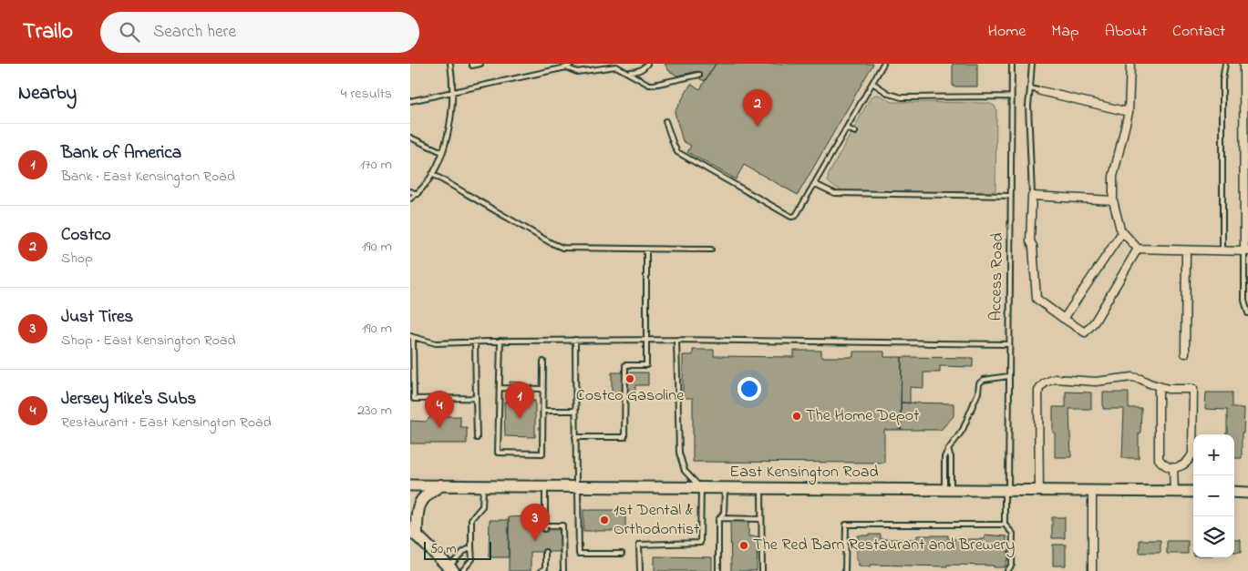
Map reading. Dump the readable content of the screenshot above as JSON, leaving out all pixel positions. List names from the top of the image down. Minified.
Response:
{"streets":{"main road":["East Kensington Road"],"lane":["Access Road"]},"crossings":[["Access Road","East Kensington Road"]],"places":["Costco Gasoline","The Home Depot","1st Dental & Orthodontist","The Red Barn Restaurant and Brewery"],"scale_bar":"50 m","page":{"header":"Trailo","search":"Search here","nav":["Home","Map","About","Contact"],"heading":["Nearby","4 results"],"pins":["2","1","4","3"],"list":[{"mark":"1","name":"Bank of America","note":"Bank · East Kensington Road","value":"170 m"},{"mark":"2","name":"Costco","note":"Shop","value":"190 m"},{"mark":"3","name":"Just Tires","note":"Shop · East Kensington Road","value":"190 m"},{"mark":"4","name":"Jersey Mike's Subs","note":"Restaurant · East Kensington Road","value":"230 m"}],"map_buttons":["+","−"],"scale":"50 m"}}
